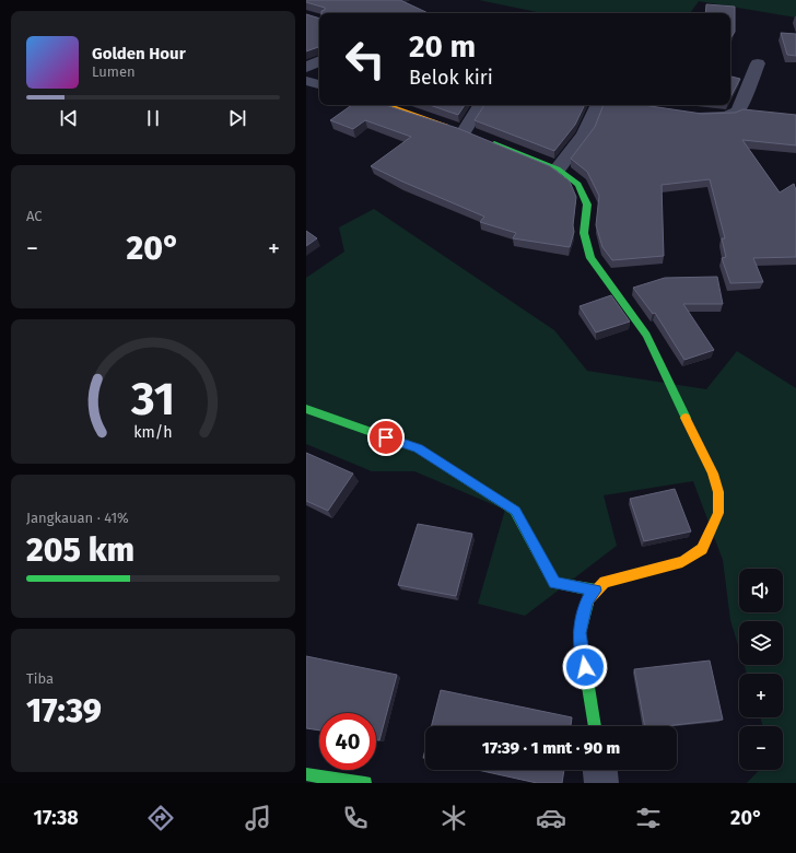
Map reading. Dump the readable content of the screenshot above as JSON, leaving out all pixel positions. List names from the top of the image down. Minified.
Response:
{"page":{"turn":["20 m","Belok kiri"],"song":["Golden Hour","Lumen"],"tile":["AC",["Jangkauan · 41%","205 km"],["Tiba","17:39"]],"heat":["−","20°","+"],"map_buttons":["+","−"],"limit":"40","trip":"17:39 · 1 mnt · 90 m","tabs":["17:38","20°"],"gauge":["31","km/h"]}}
